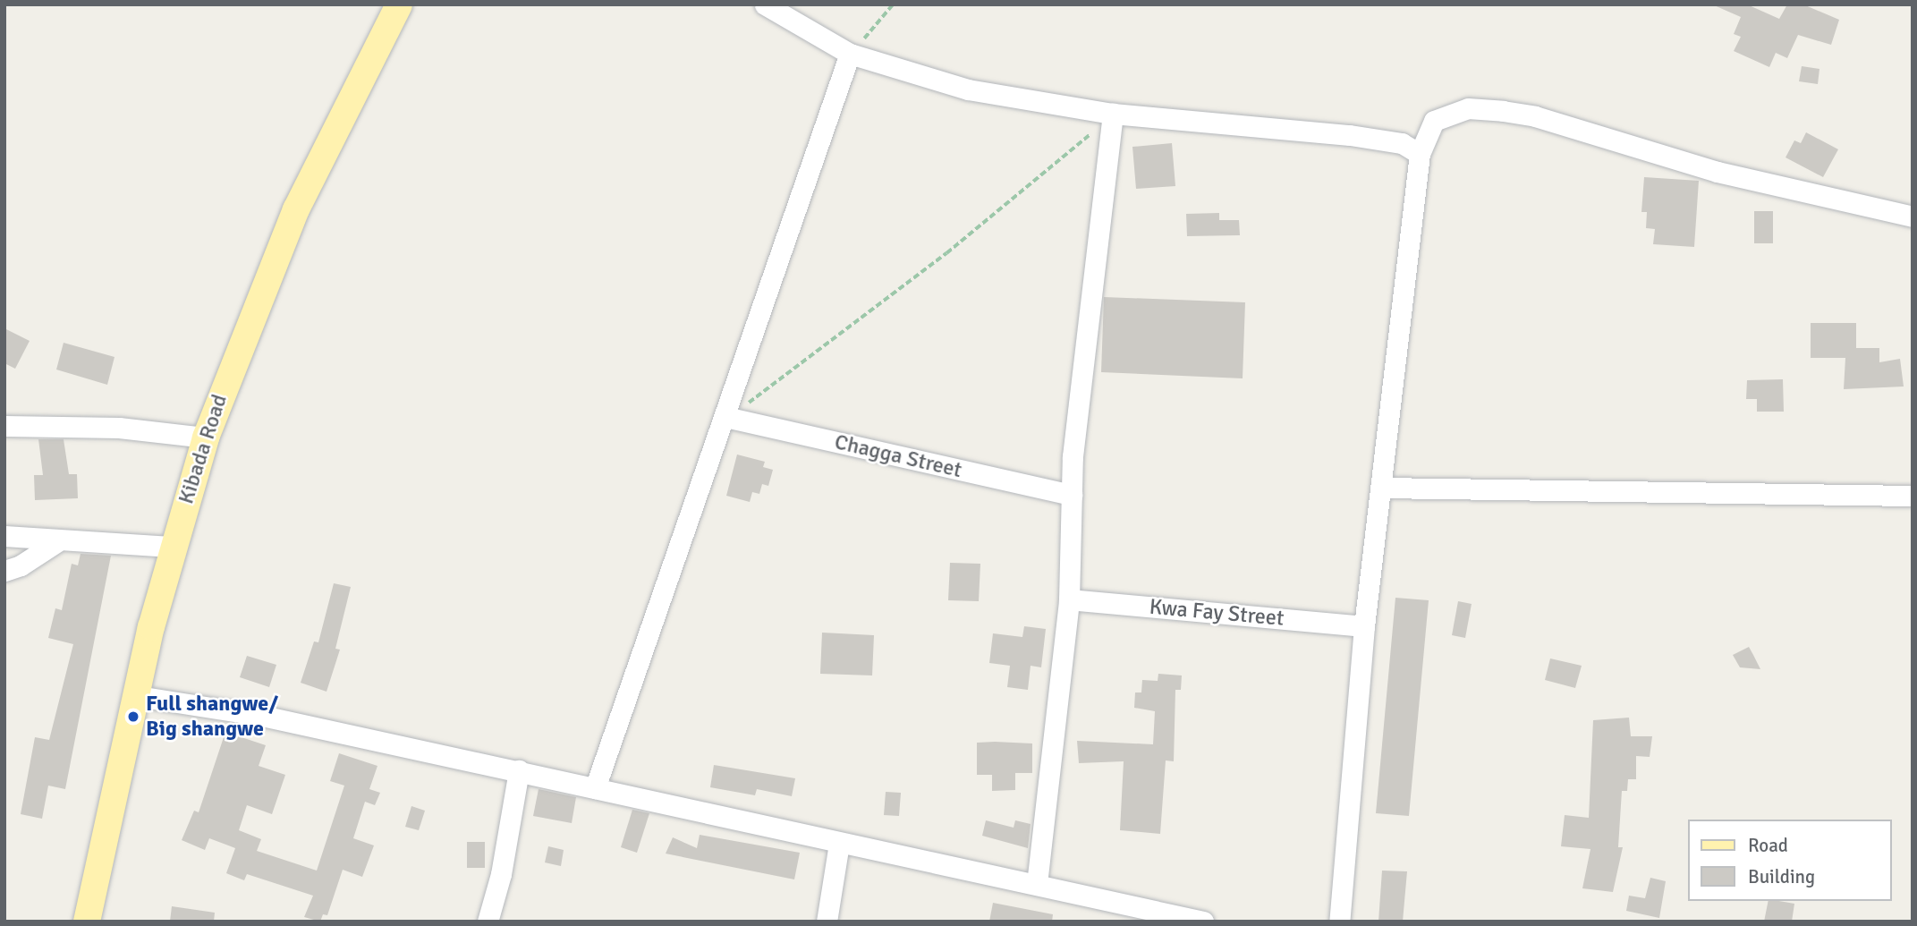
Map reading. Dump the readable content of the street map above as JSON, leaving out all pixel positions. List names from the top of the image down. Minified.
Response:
{"streets":{"main road":["Kibada Road"],"street":["Chagga Street","Kwa Fay Street"]},"places":["Full shangwe/ Big shangwe"],"legend":["Road","Building"]}
